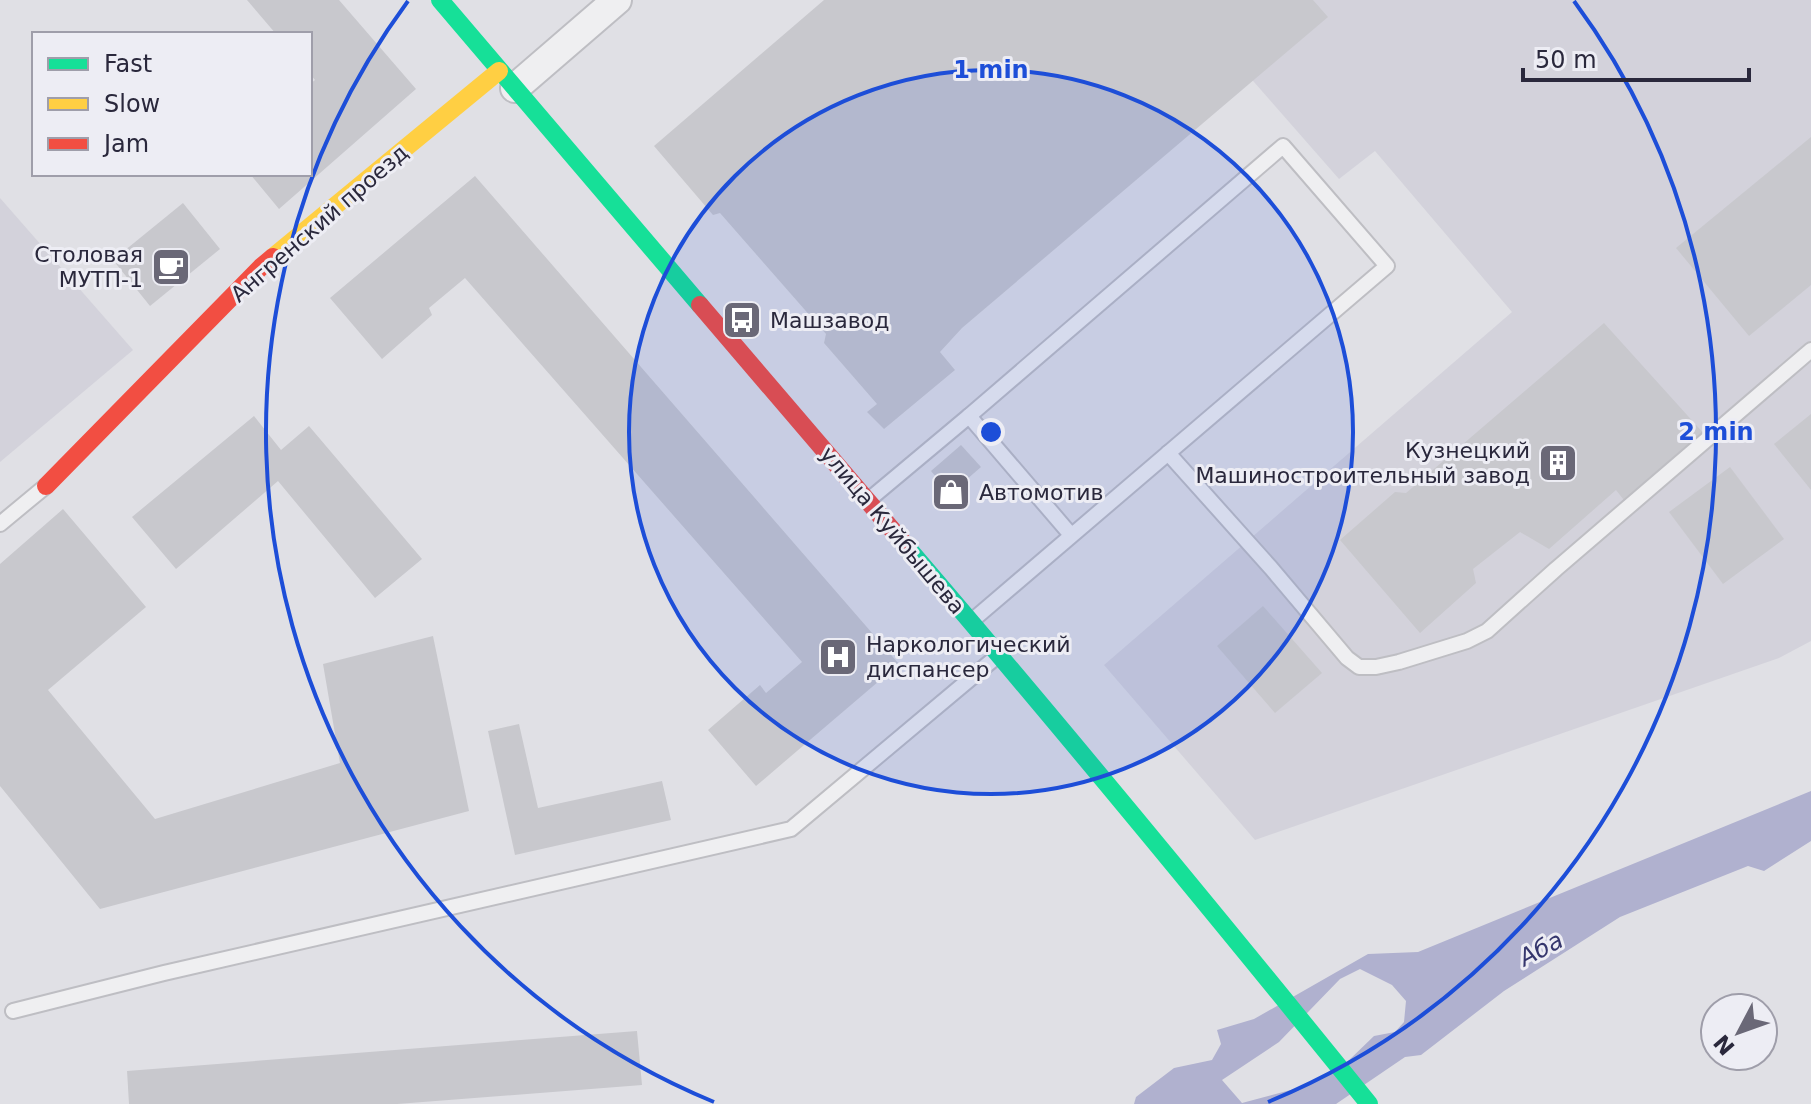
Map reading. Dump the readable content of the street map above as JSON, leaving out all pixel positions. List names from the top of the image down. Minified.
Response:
{"streets":{"main road":["Ангренский проезд","улица Куйбышева"]},"crossings":[["Ангренский проезд","улица Куйбышева"]],"water":["Аба"],"places":{"cafe":["Столовая МУТП-1"],"bus stop":["Машзавод"],"building":["Кузнецкий Машиностроительный завод"],"shop":["Автомотив"],"hospital":["Наркологический диспансер"]},"legend":["Fast","Slow","Jam"],"scale_bar":"50 m","north":"bottom left","rings":["1 min","2 min"]}
